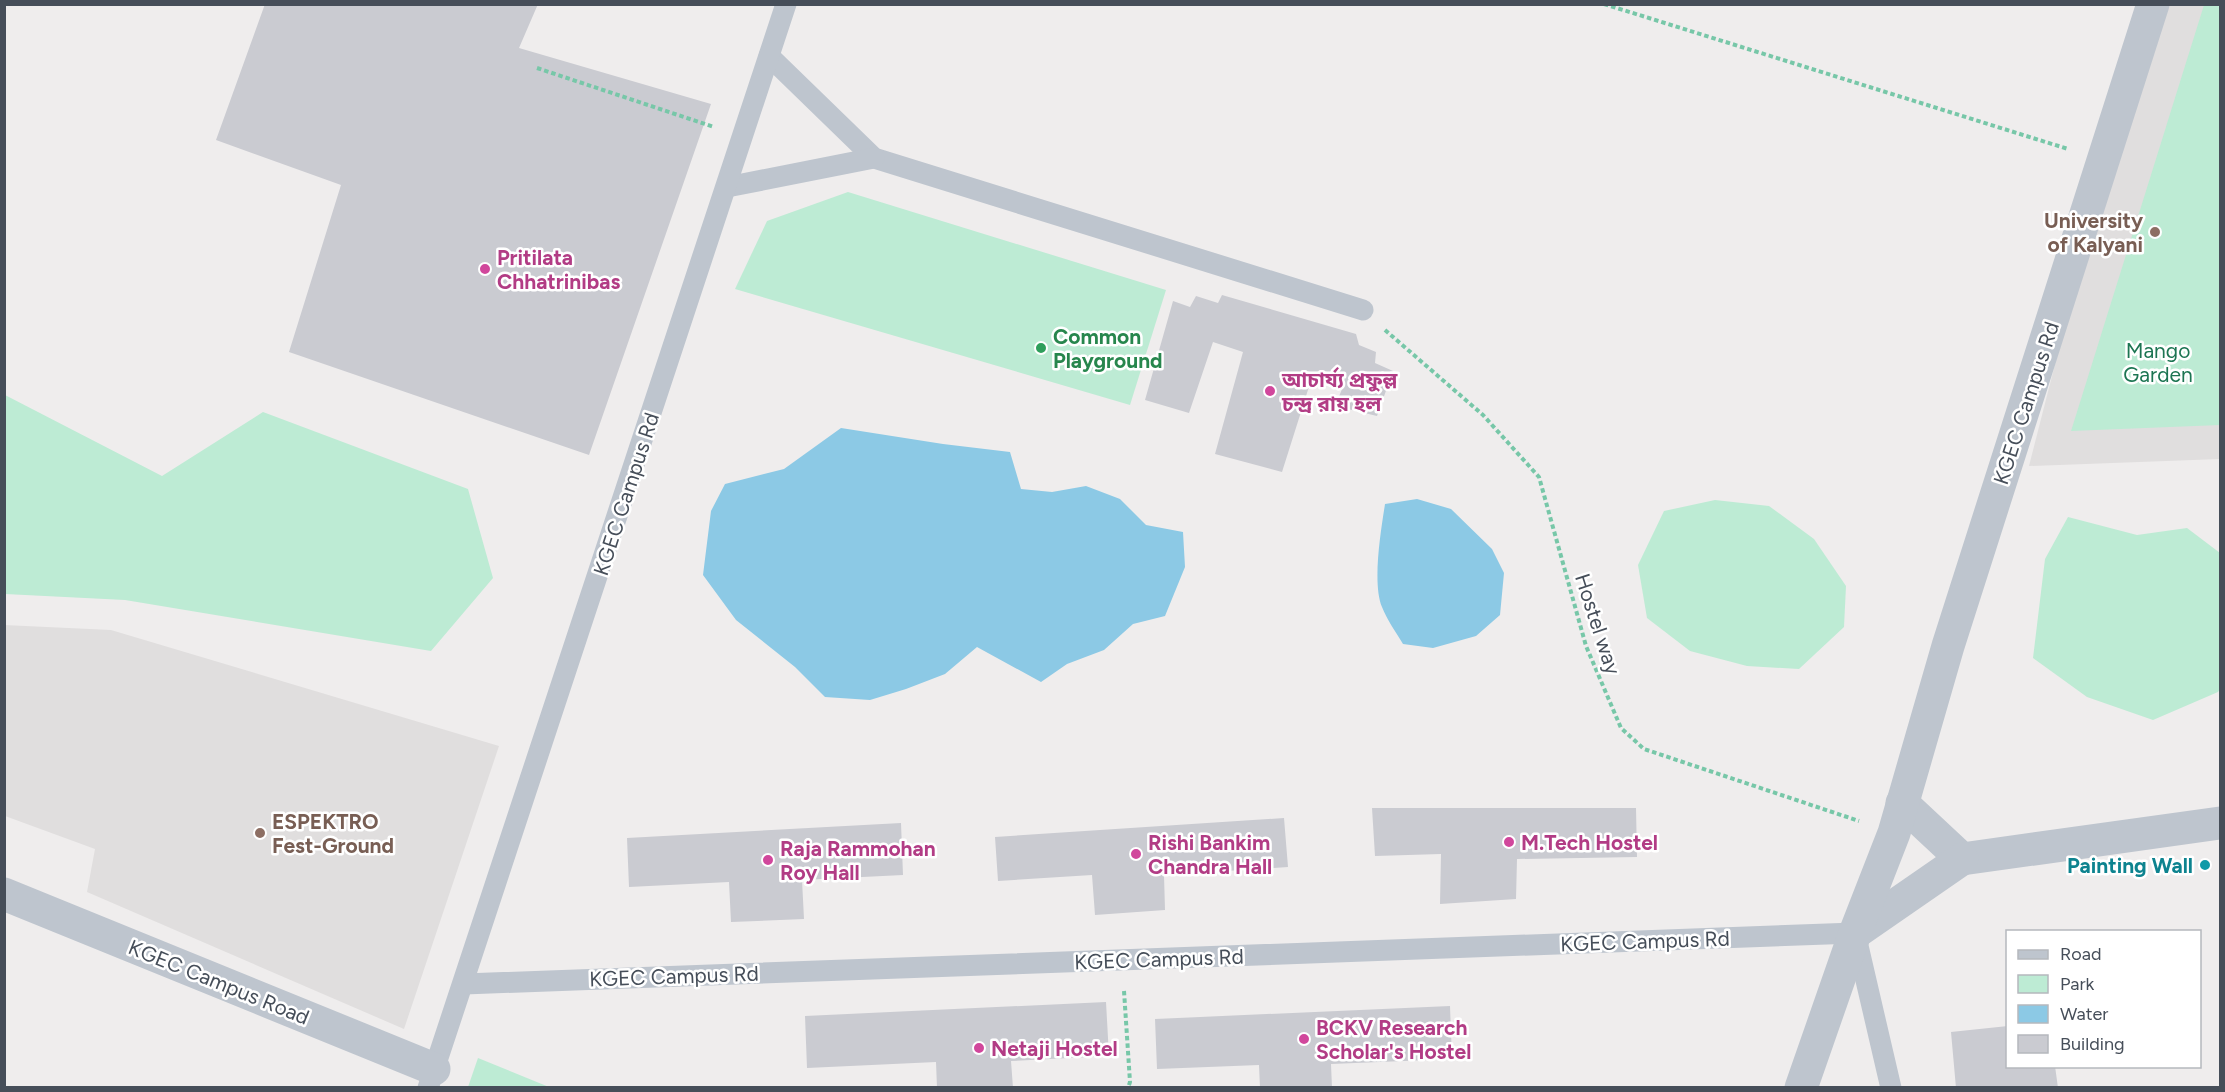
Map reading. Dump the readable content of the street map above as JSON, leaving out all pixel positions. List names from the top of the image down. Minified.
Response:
{"streets":{"street":["KGEC Campus Rd","KGEC Campus Road"],"path":["Hostel way"]},"crossings":[["KGEC Campus Rd","Hostel way"],["KGEC Campus Rd","KGEC Campus Road"]],"parks":["Mango Garden"],"places":["University of Kalyani","Pritilata Chhatrinibas","Common Playground","আচার্য্য প্রফুল্ল চন্দ্র রায় হল","ESPEKTRO Fest-Ground","M.Tech Hostel","Rishi Bankim Chandra Hall","Raja Rammohan Roy Hall","Painting Wall","BCKV Research Scholar's Hostel","Netaji Hostel"],"legend":["Road","Park","Water","Building"]}
